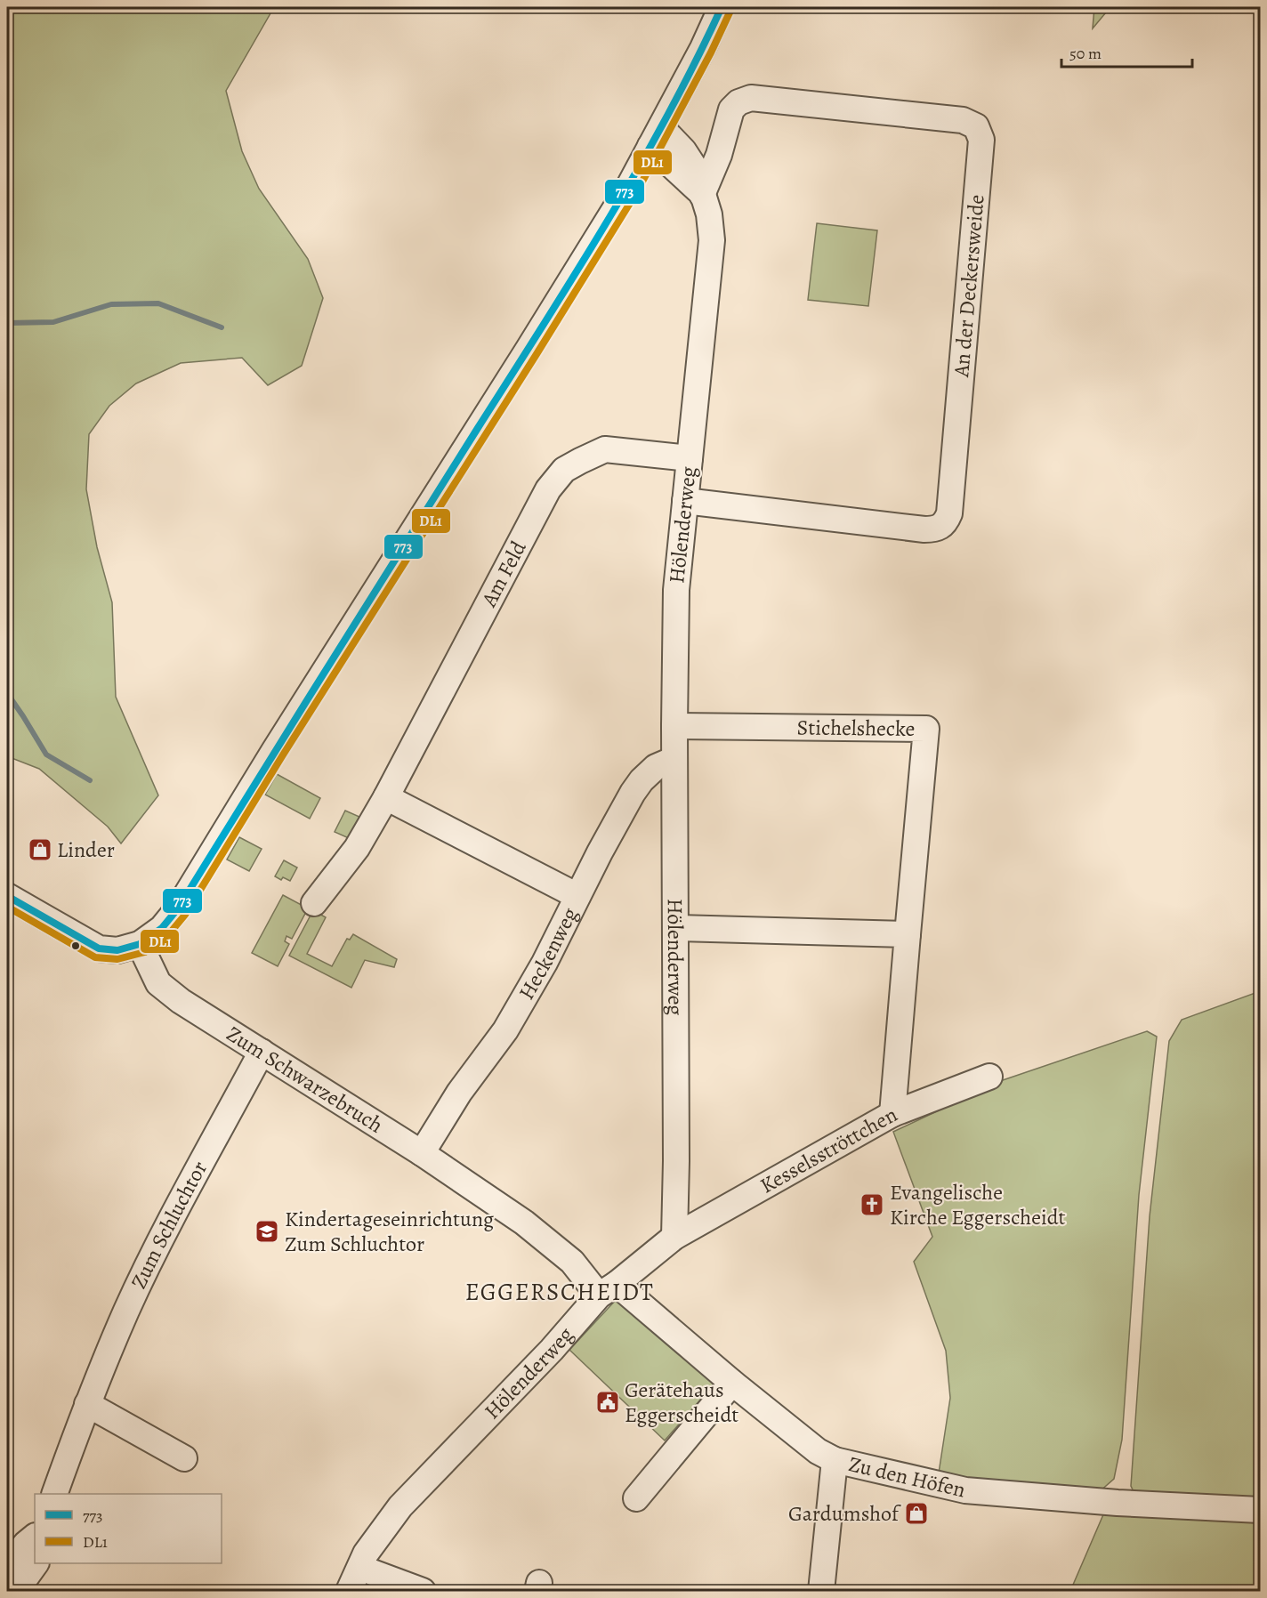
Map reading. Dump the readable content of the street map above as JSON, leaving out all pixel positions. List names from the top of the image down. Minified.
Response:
{"streets":{"street":["An der Deckersweide","Hölenderweg","Am Feld","Stichelshecke","Heckenweg","Zum Schwarzebruch","Kesselsströttchen","Zum Schluchtor","Zu den Höfen"]},"crossings":[["An der Deckersweide","Hölenderweg"],["Hölenderweg","Am Feld"],["Hölenderweg","Stichelshecke"],["Hölenderweg","Heckenweg"],["Hölenderweg","Zum Schwarzebruch"],["Hölenderweg","Kesselsströttchen"],["Hölenderweg","Zu den Höfen"],["Stichelshecke","Kesselsströttchen"],["Heckenweg","Zum Schwarzebruch"],["Zum Schwarzebruch","Zum Schluchtor"],["Zum Schwarzebruch","Zu den Höfen"]],"districts":["EGGERSCHEIDT"],"places":{"shop":["Linder","Gardumshof"],"church":["Evangelische Kirche Eggerscheidt"],"school or university":["Kindertageseinrichtung Zum Schluchtor"],"public building":["Gerätehaus Eggerscheidt"]},"lines":["transit line 773","transit line DL1"],"legend":["773","DL1"],"scale_bar":"50 m"}
